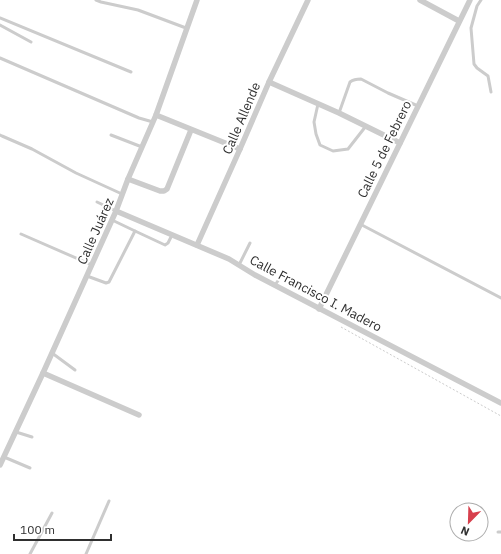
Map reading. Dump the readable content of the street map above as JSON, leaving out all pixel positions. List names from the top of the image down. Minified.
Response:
{"streets":{"street":["Calle Allende","Calle 5 de Febrero","Calle Juárez","Calle Francisco I. Madero"]},"crossings":[["Calle Allende","Calle Francisco I. Madero"],["Calle 5 de Febrero","Calle Francisco I. Madero"],["Calle Juárez","Calle Francisco I. Madero"]],"scale_bar":"100 m","north":"bottom left"}
